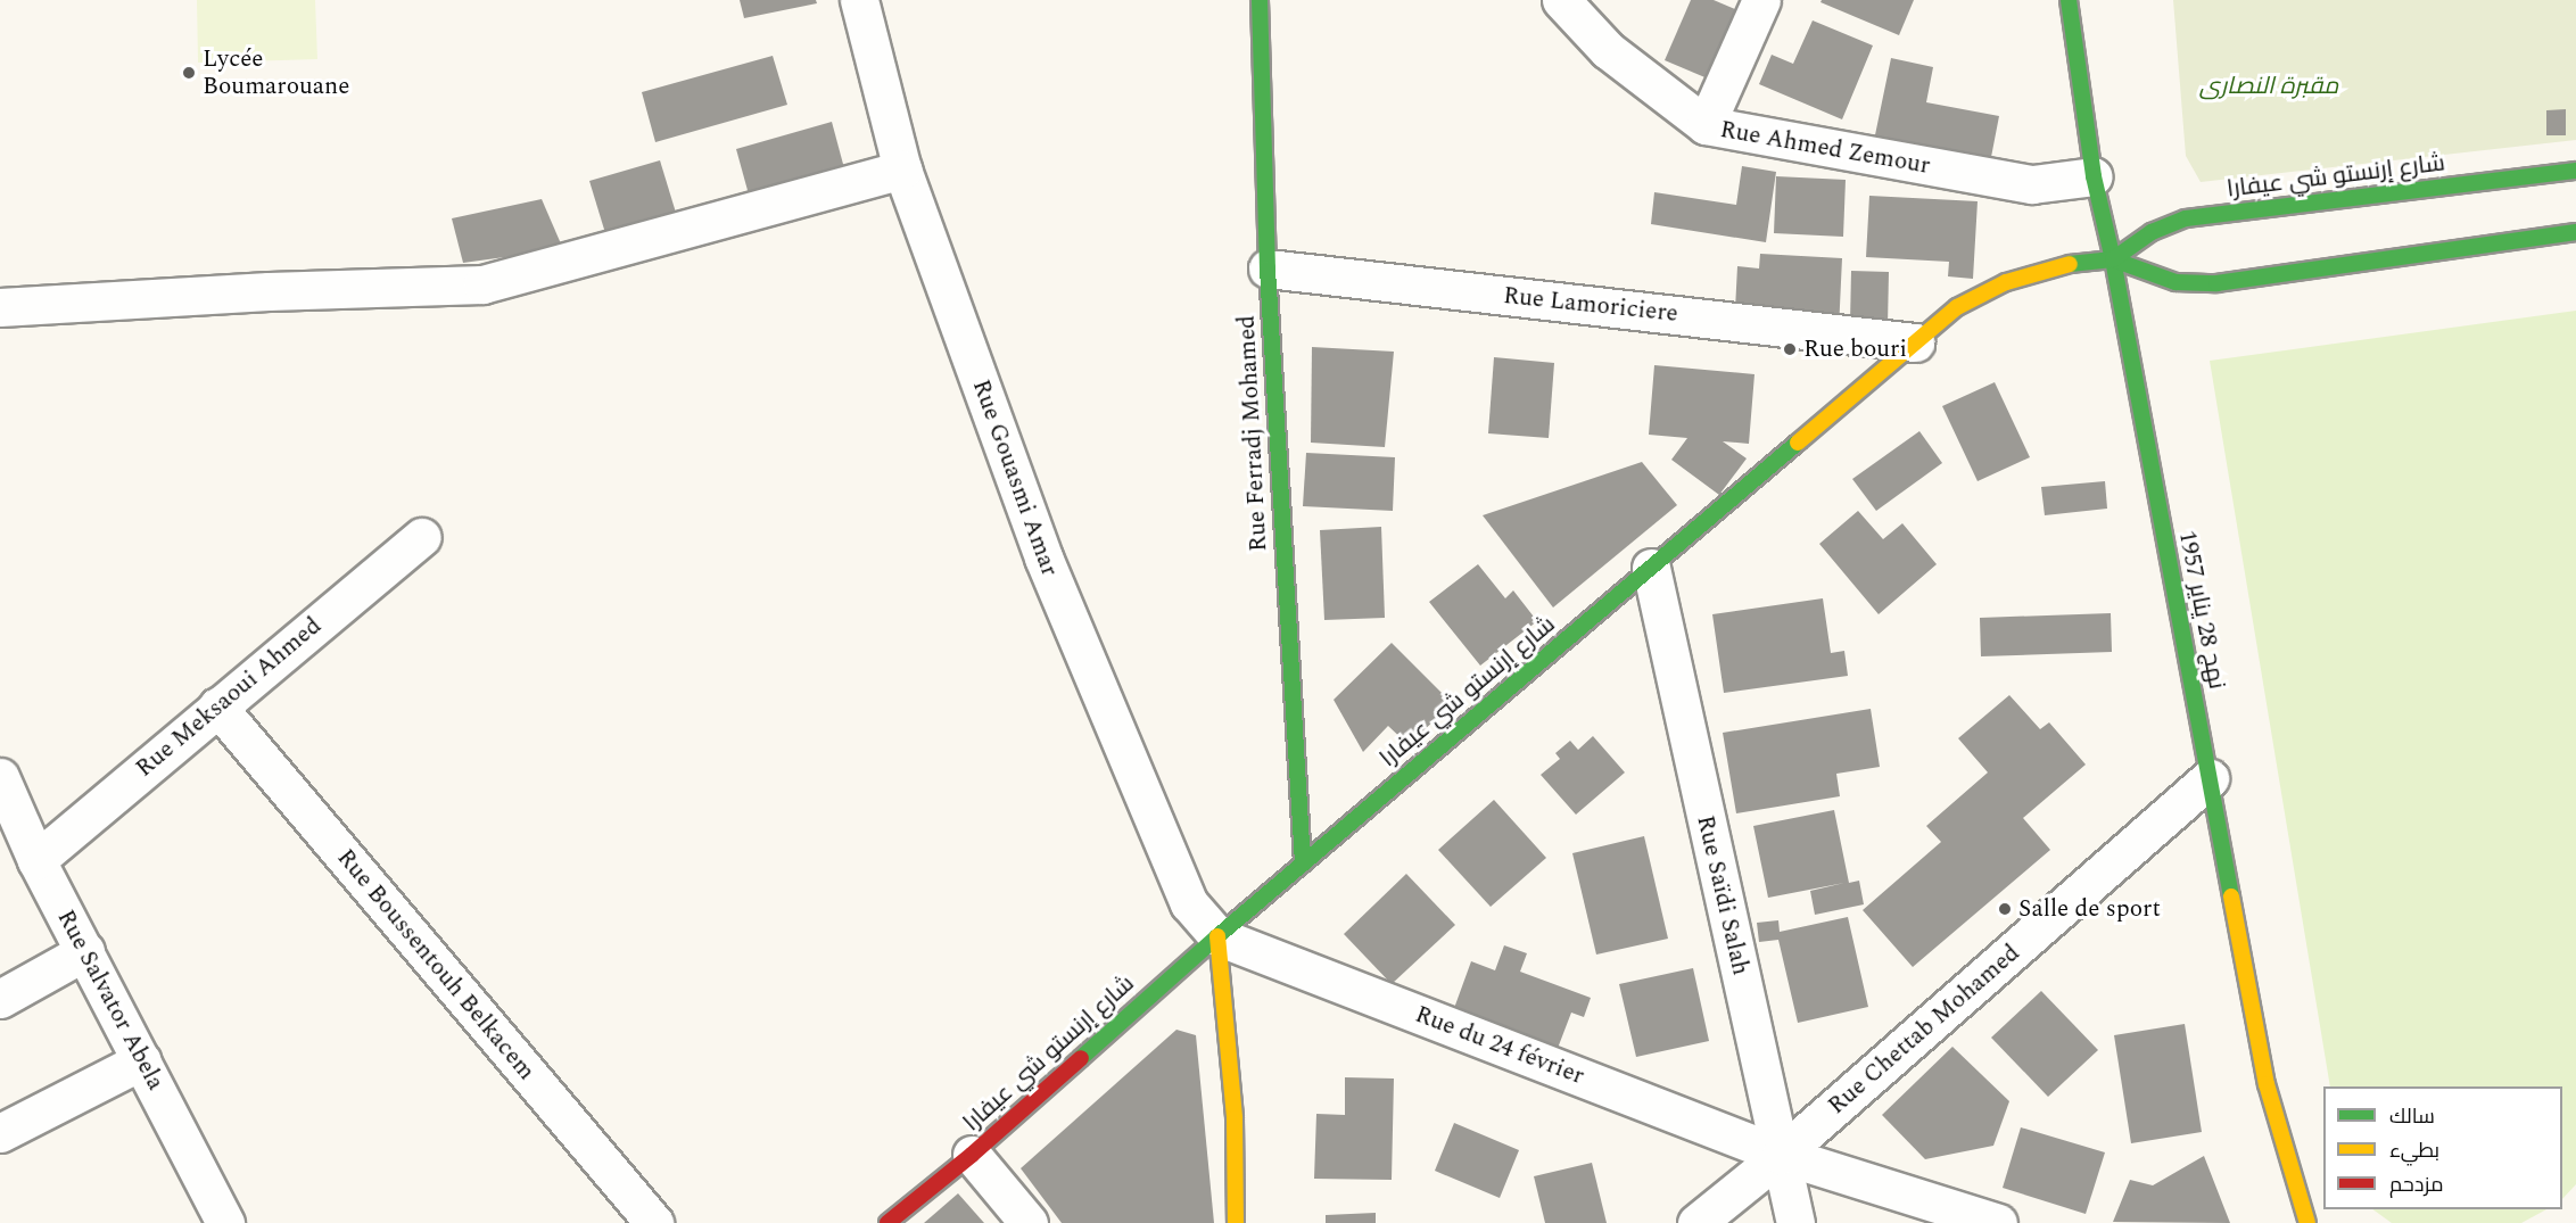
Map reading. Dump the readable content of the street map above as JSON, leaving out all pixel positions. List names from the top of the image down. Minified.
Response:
{"streets":{"main road":["شارع إرنستو شي عيفارا","Rue Ferradj Mohamed","نهج 28 يناير 1957"],"street":["Rue Ahmed Zemour","Rue Lamoriciere","Rue Gouasmi Amar","Rue Meksaoui Ahmed","Rue Saïdi Salah","Rue Boussentouh Belkacem","Rue Salvator Abela","Rue Chettab Mohamed","Rue du 24 février"]},"crossings":[["Rue Ahmed Zemour","نهج 28 يناير 1957"],["شارع إرنستو شي عيفارا","Rue Lamoriciere"],["شارع إرنستو شي عيفارا","Rue Ferradj Mohamed"],["شارع إرنستو شي عيفارا","Rue Gouasmi Amar"],["شارع إرنستو شي عيفارا","نهج 28 يناير 1957"],["شارع إرنستو شي عيفارا","Rue Saïdi Salah"],["شارع إرنستو شي عيفارا","Rue du 24 février"],["Rue Lamoriciere","Rue Ferradj Mohamed"],["Rue Gouasmi Amar","Rue du 24 février"],["نهج 28 يناير 1957","Rue Chettab Mohamed"],["Rue Meksaoui Ahmed","Rue Boussentouh Belkacem"],["Rue Meksaoui Ahmed","Rue Salvator Abela"],["Rue Saïdi Salah","Rue Chettab Mohamed"],["Rue Saïdi Salah","Rue du 24 février"],["Rue Chettab Mohamed","Rue du 24 février"]],"parks":["مقبرة النصارى"],"places":["Lycée Boumarouane","Rue bouri","Salle de sport"],"legend":["سالك","بطيء","مزدحم"]}
